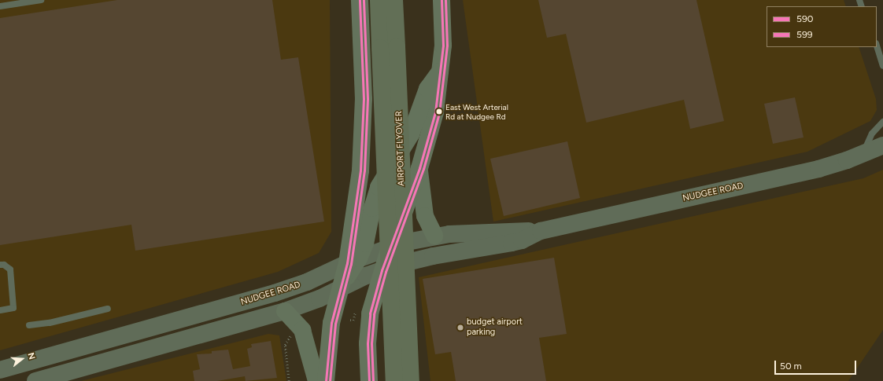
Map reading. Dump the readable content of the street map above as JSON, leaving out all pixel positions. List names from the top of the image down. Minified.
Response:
{"streets":{"highway":["AIRPORT FLYOVER"],"main road":["NUDGEE ROAD"]},"places":["East West Arterial Rd at Nudgee Rd","budget airport parking"],"lines":["transit line 590","transit line 599"],"legend":["590","599"],"scale_bar":"50 m","north":"right"}
